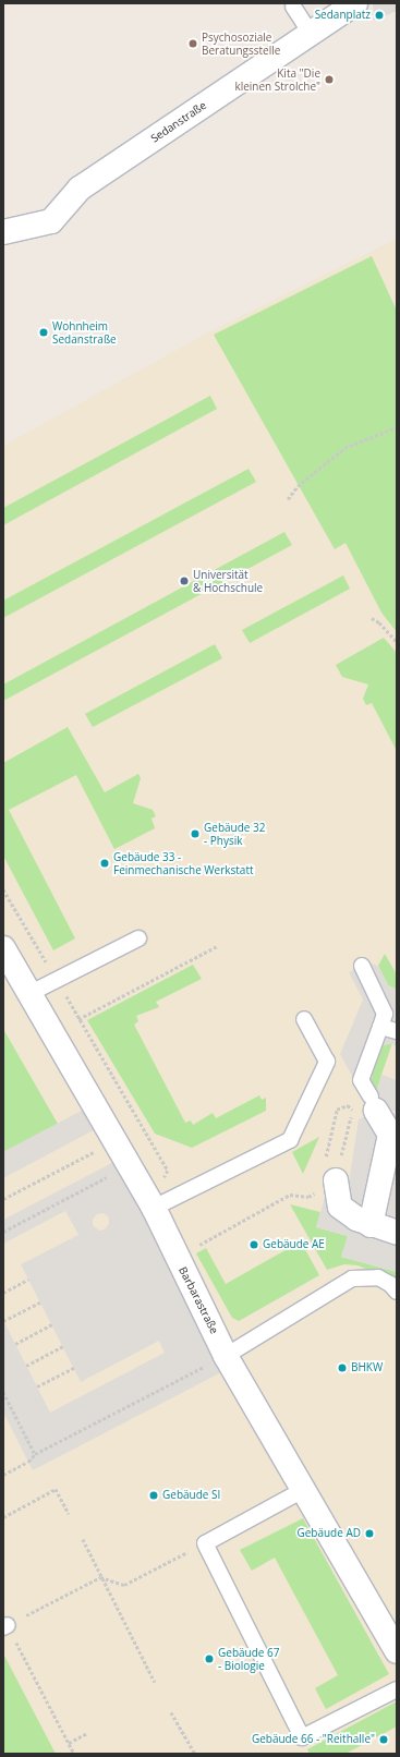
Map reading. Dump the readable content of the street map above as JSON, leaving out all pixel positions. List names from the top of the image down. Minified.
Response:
{"streets":{"street":["Sedanstraße","Barbarastraße"]},"places":["Sedanplatz","Psychosoziale Beratungsstelle","Kita \"Die kleinen Strolche\"","Wohnheim Sedanstraße","Universität & Hochschule","Gebäude 32 - Physik","Gebäude 33 - Feinmechanische Werkstatt","Gebäude AE","BHKW","Gebäude SI","Gebäude AD","Gebäude 67 - Biologie","Gebäude 66 - \"Reithalle\""]}
